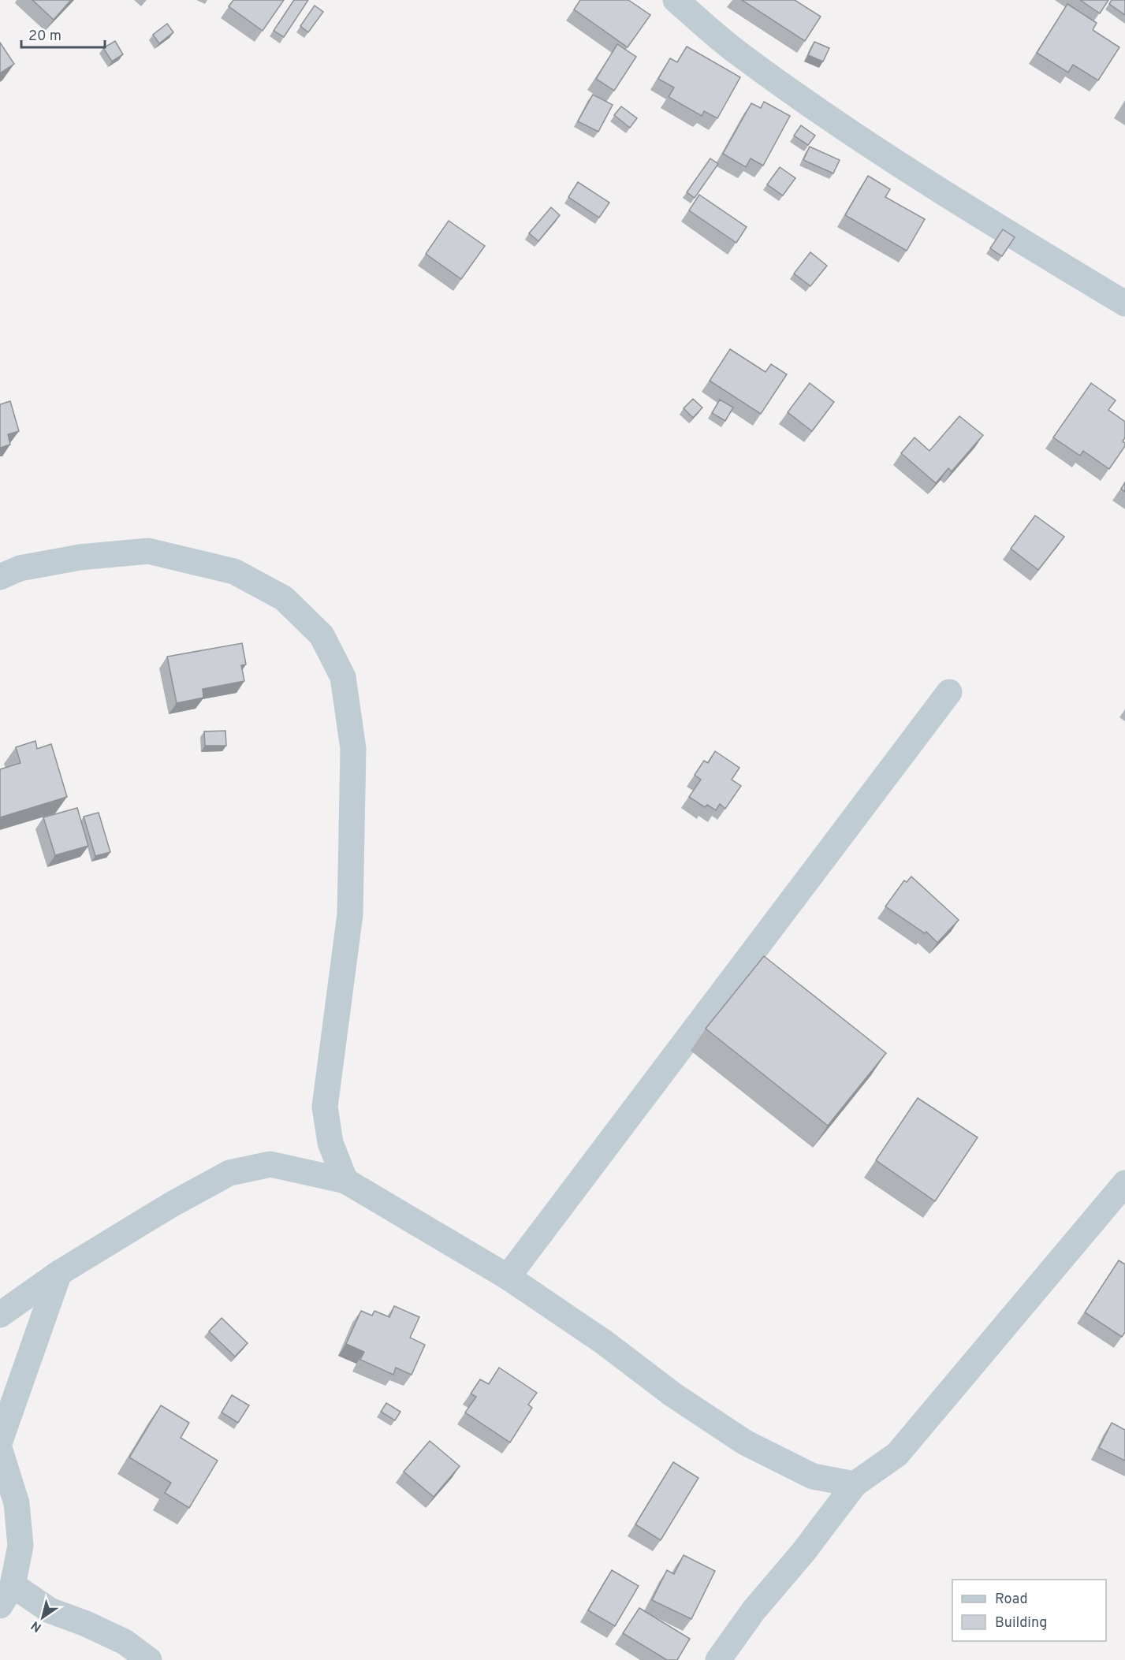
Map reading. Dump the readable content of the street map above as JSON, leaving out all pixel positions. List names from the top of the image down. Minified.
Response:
{"legend":["Road","Building"],"scale_bar":"20 m","north":"bottom left"}
